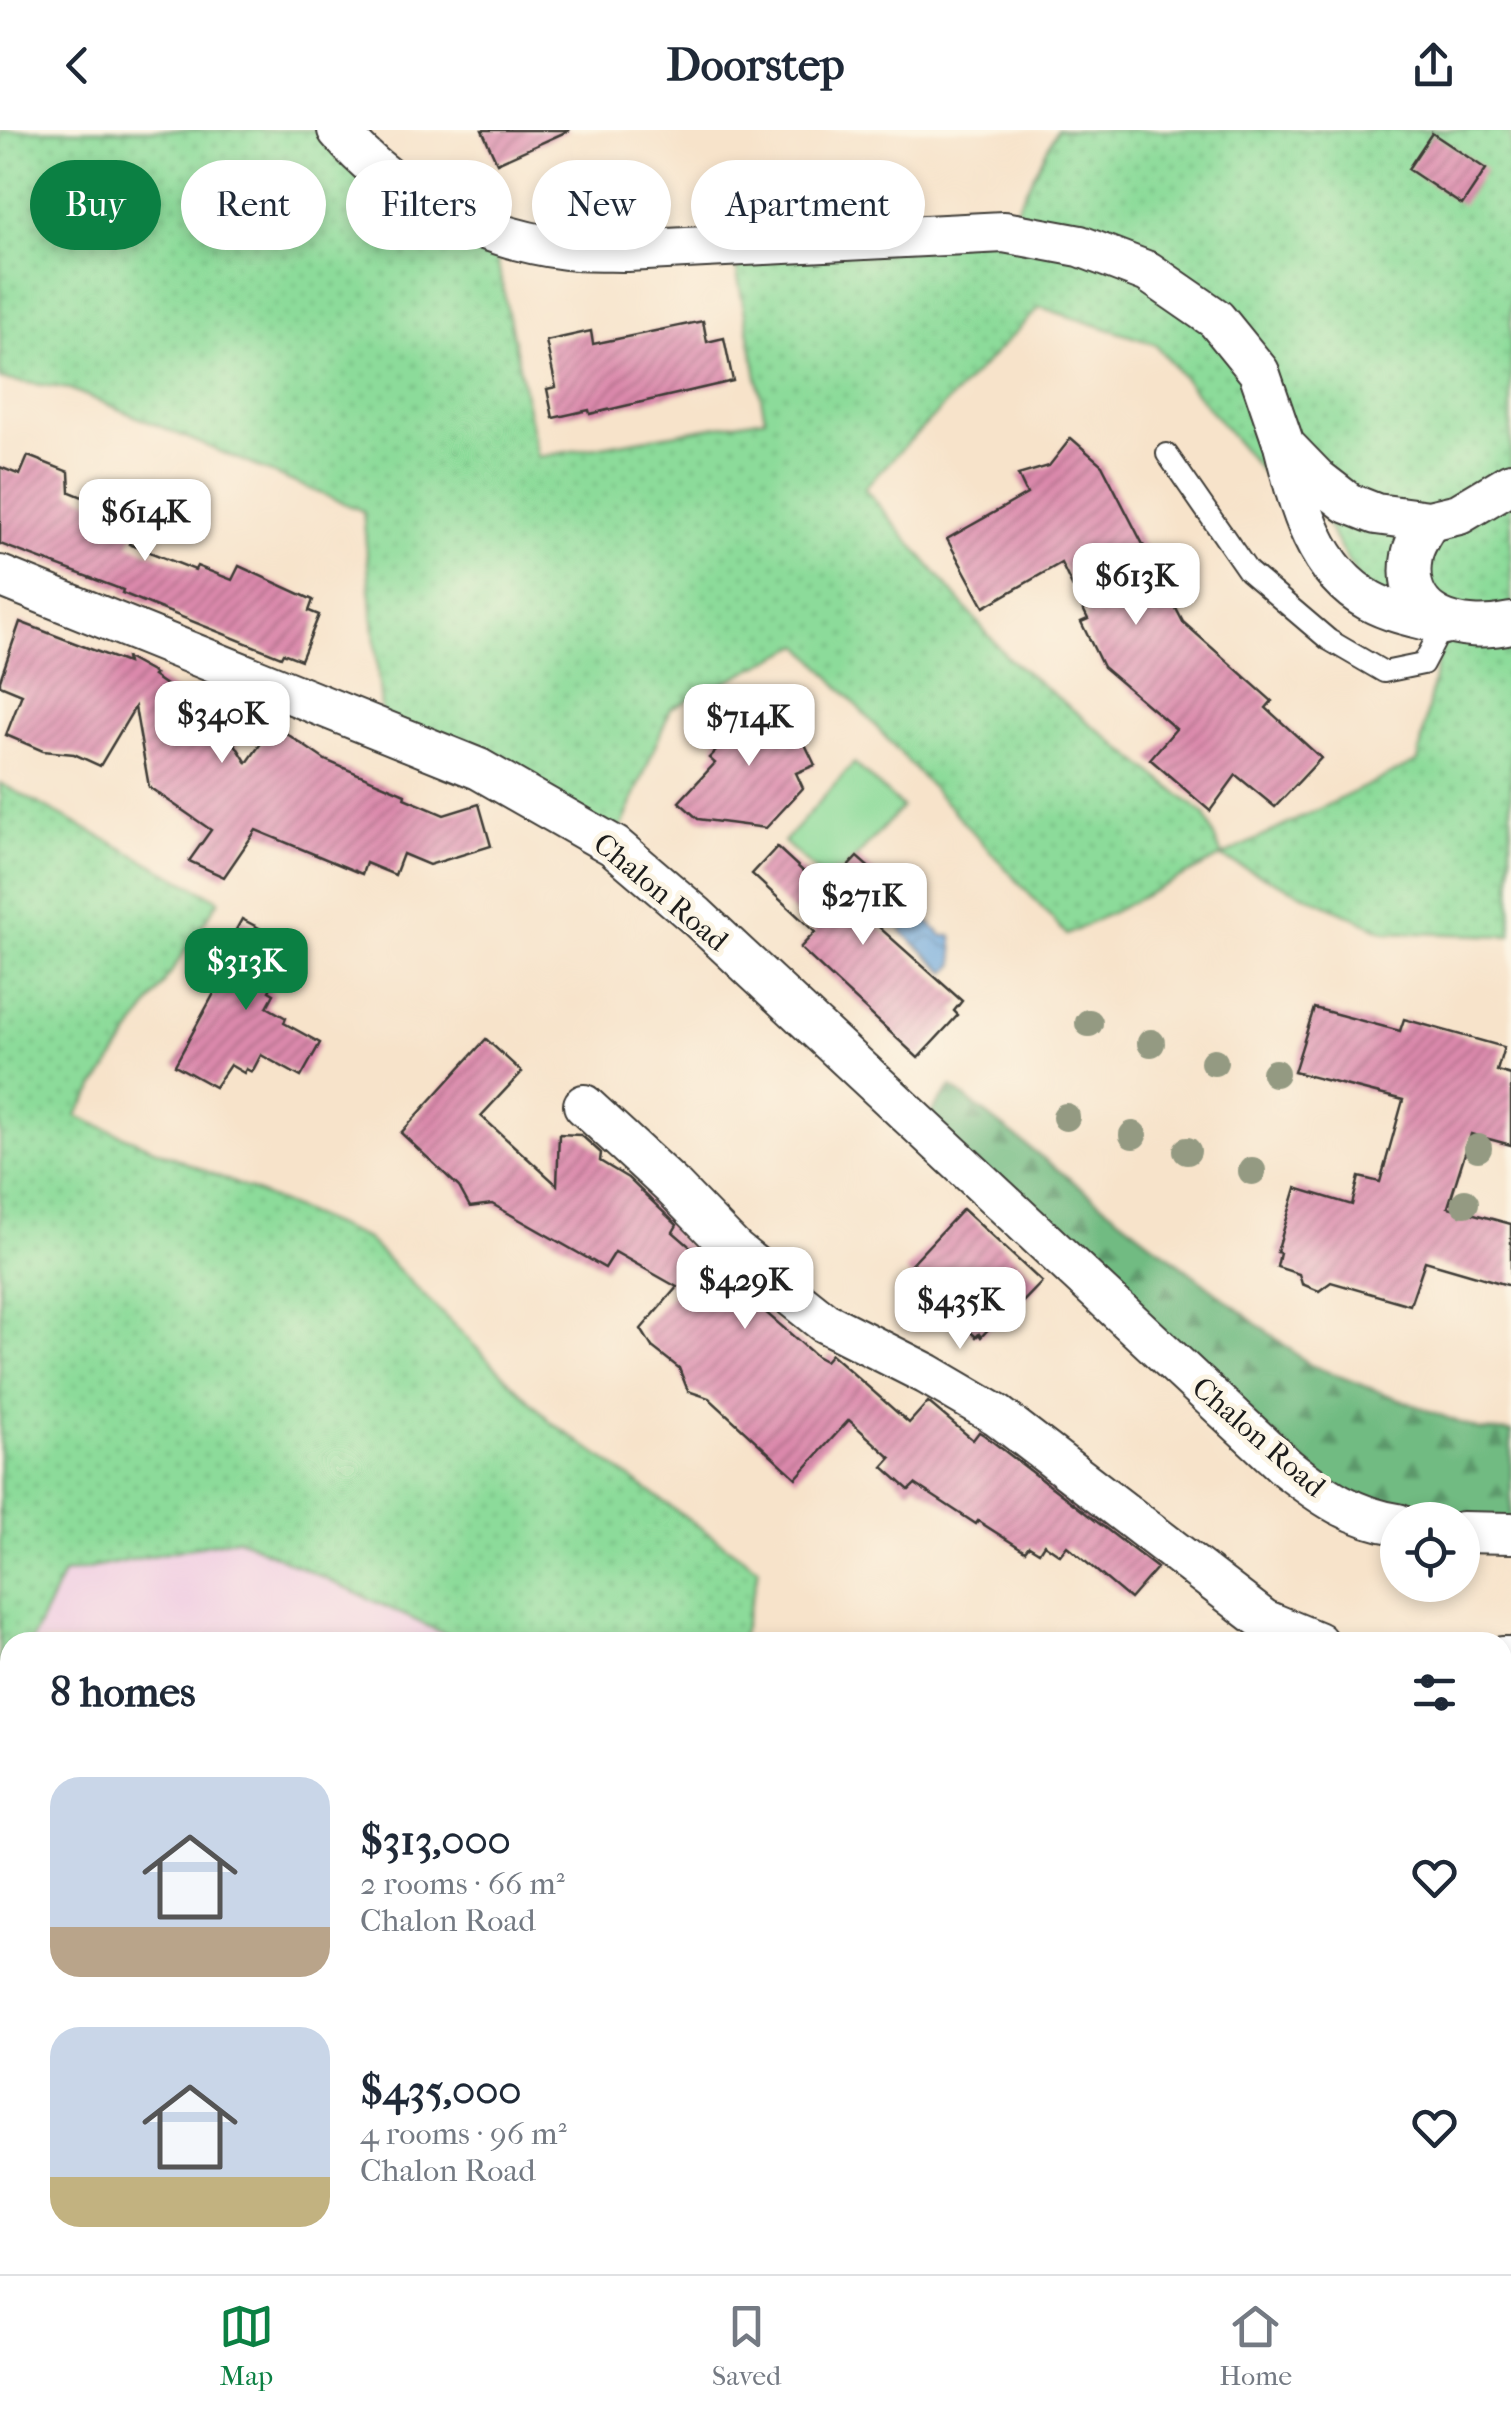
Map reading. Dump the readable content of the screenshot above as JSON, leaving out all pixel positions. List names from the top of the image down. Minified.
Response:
{"streets":{"street":["Chalon Road"]},"page":{"header":"Doorstep","chip":["Buy","Rent","Filters","New","Apartment"],"price":["$614K","$613K","$340K","$714K","$271K","$313K","$429K","$435K"],"heading":"8 homes","list":[{"name":"$313,000","note":"2 rooms · 66 m² · Chalon Road"},{"name":"$435,000","note":"4 rooms · 96 m² · Chalon Road"}],"tabs":["Map","Saved","Home"]}}
